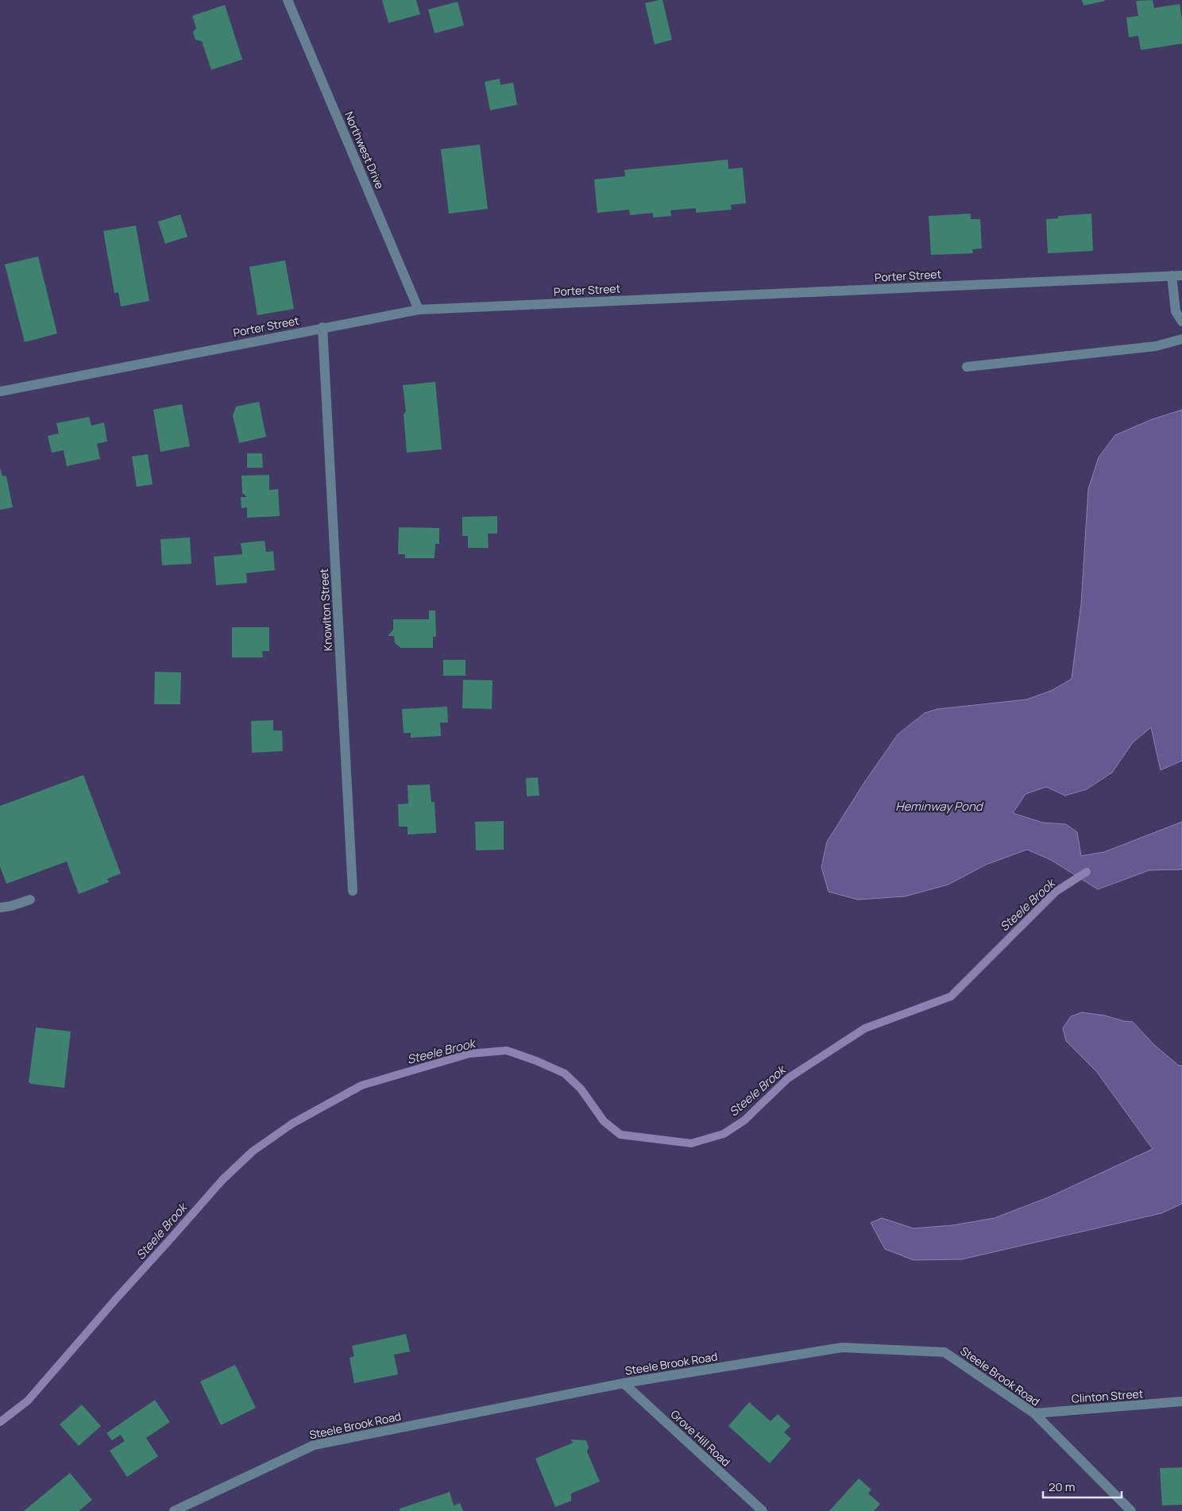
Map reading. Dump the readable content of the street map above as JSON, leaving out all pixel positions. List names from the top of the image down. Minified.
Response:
{"streets":{"street":["Northwest Drive","Porter Street","Knowlton Street","Steele Brook Road","Clinton Street","Grove Hill Road"]},"crossings":[["Northwest Drive","Porter Street"],["Porter Street","Knowlton Street"],["Steele Brook Road","Clinton Street"],["Steele Brook Road","Grove Hill Road"]],"water":["Heminway Pond","Steele Brook"],"scale_bar":"20 m"}
